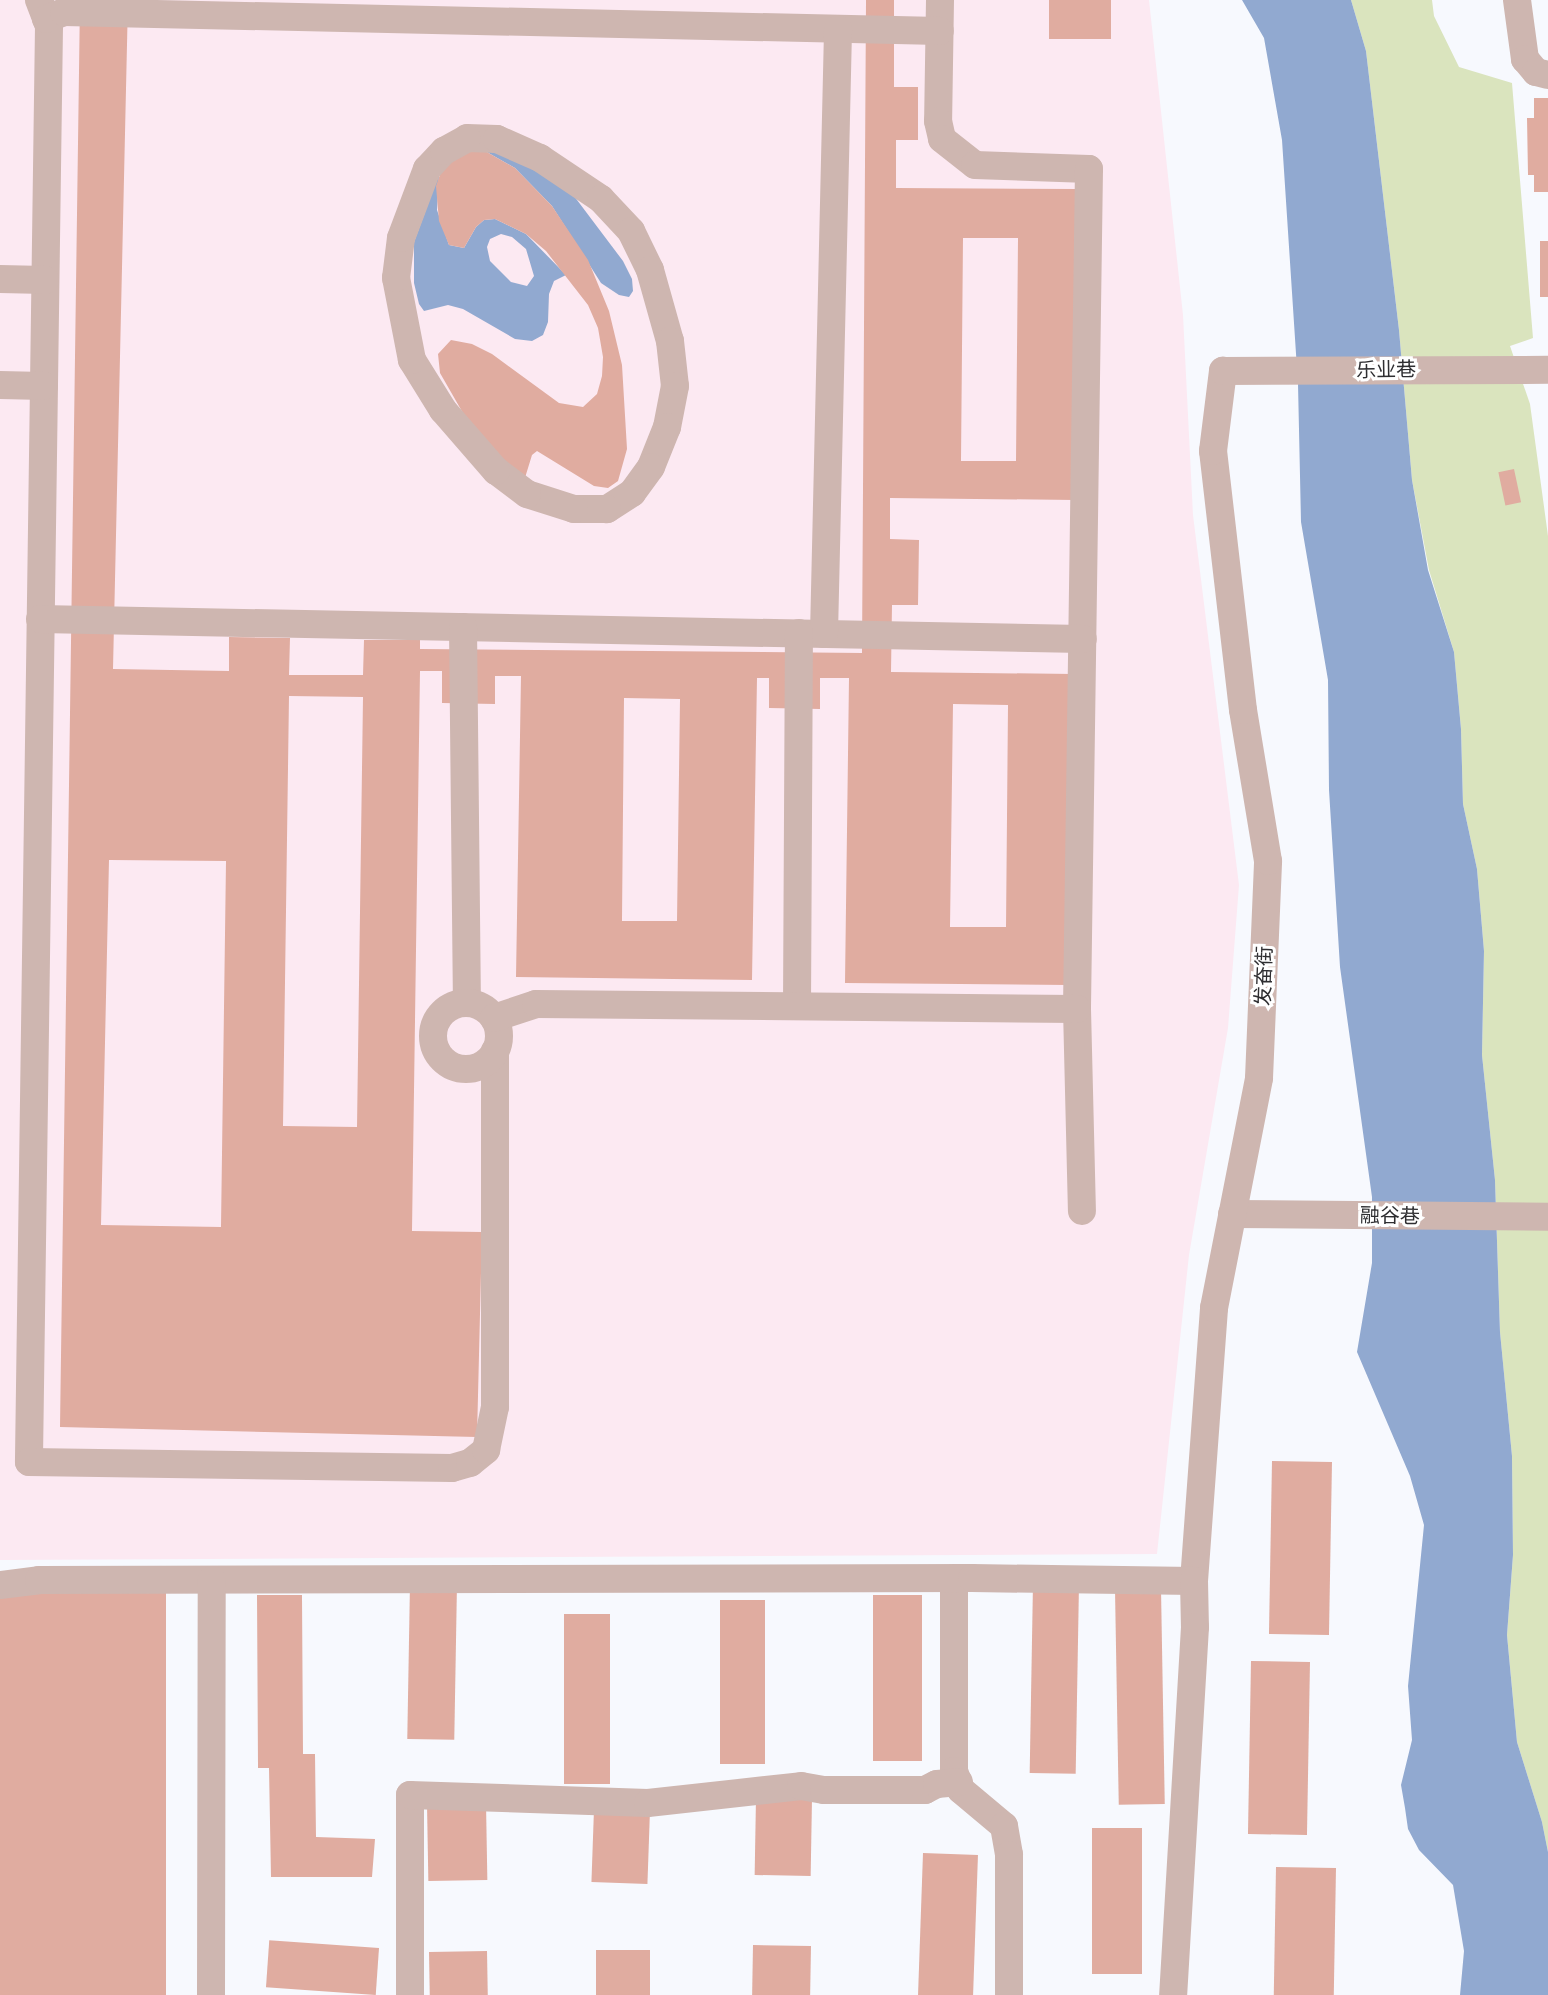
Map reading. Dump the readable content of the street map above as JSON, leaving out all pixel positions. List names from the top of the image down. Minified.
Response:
{"streets":{"street":["乐业巷","发奋街","融谷巷"]},"crossings":[["乐业巷","发奋街"],["发奋街","融谷巷"]]}
